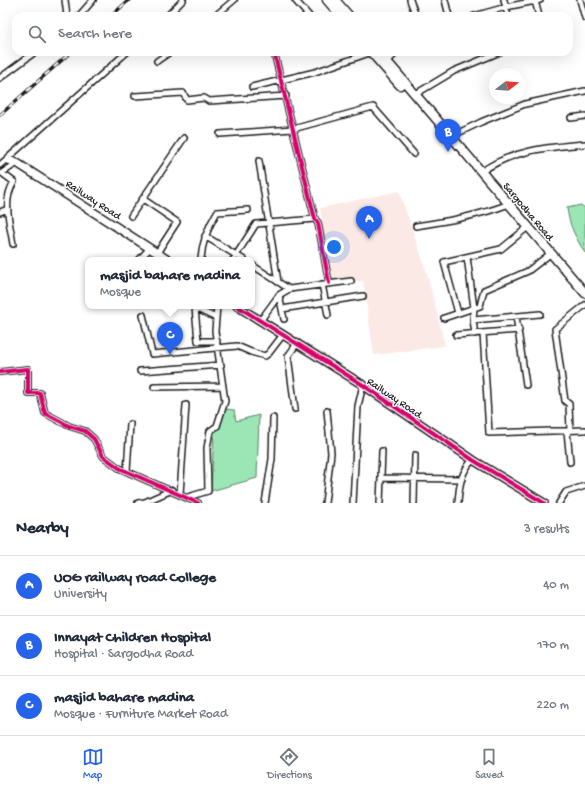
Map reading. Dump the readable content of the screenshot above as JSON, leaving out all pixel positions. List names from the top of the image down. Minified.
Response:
{"streets":{"main road":["Sargodha Road"],"street":["Railway Road"]},"north":"right","page":{"search":"Search here","pins":["B","A","C"],"popup":["masjid bahare madina","Mosque"],"heading":["Nearby","3 results"],"list":[{"mark":"A","name":"UOG railway road College","note":"University","value":"40 m"},{"mark":"B","name":"Innayat Children Hospital","note":"Hospital · Sargodha Road","value":"170 m"},{"mark":"C","name":"masjid bahare madina","note":"Mosque · Furniture Market Road","value":"220 m"}],"nav":["Map","Directions","Saved"]}}
